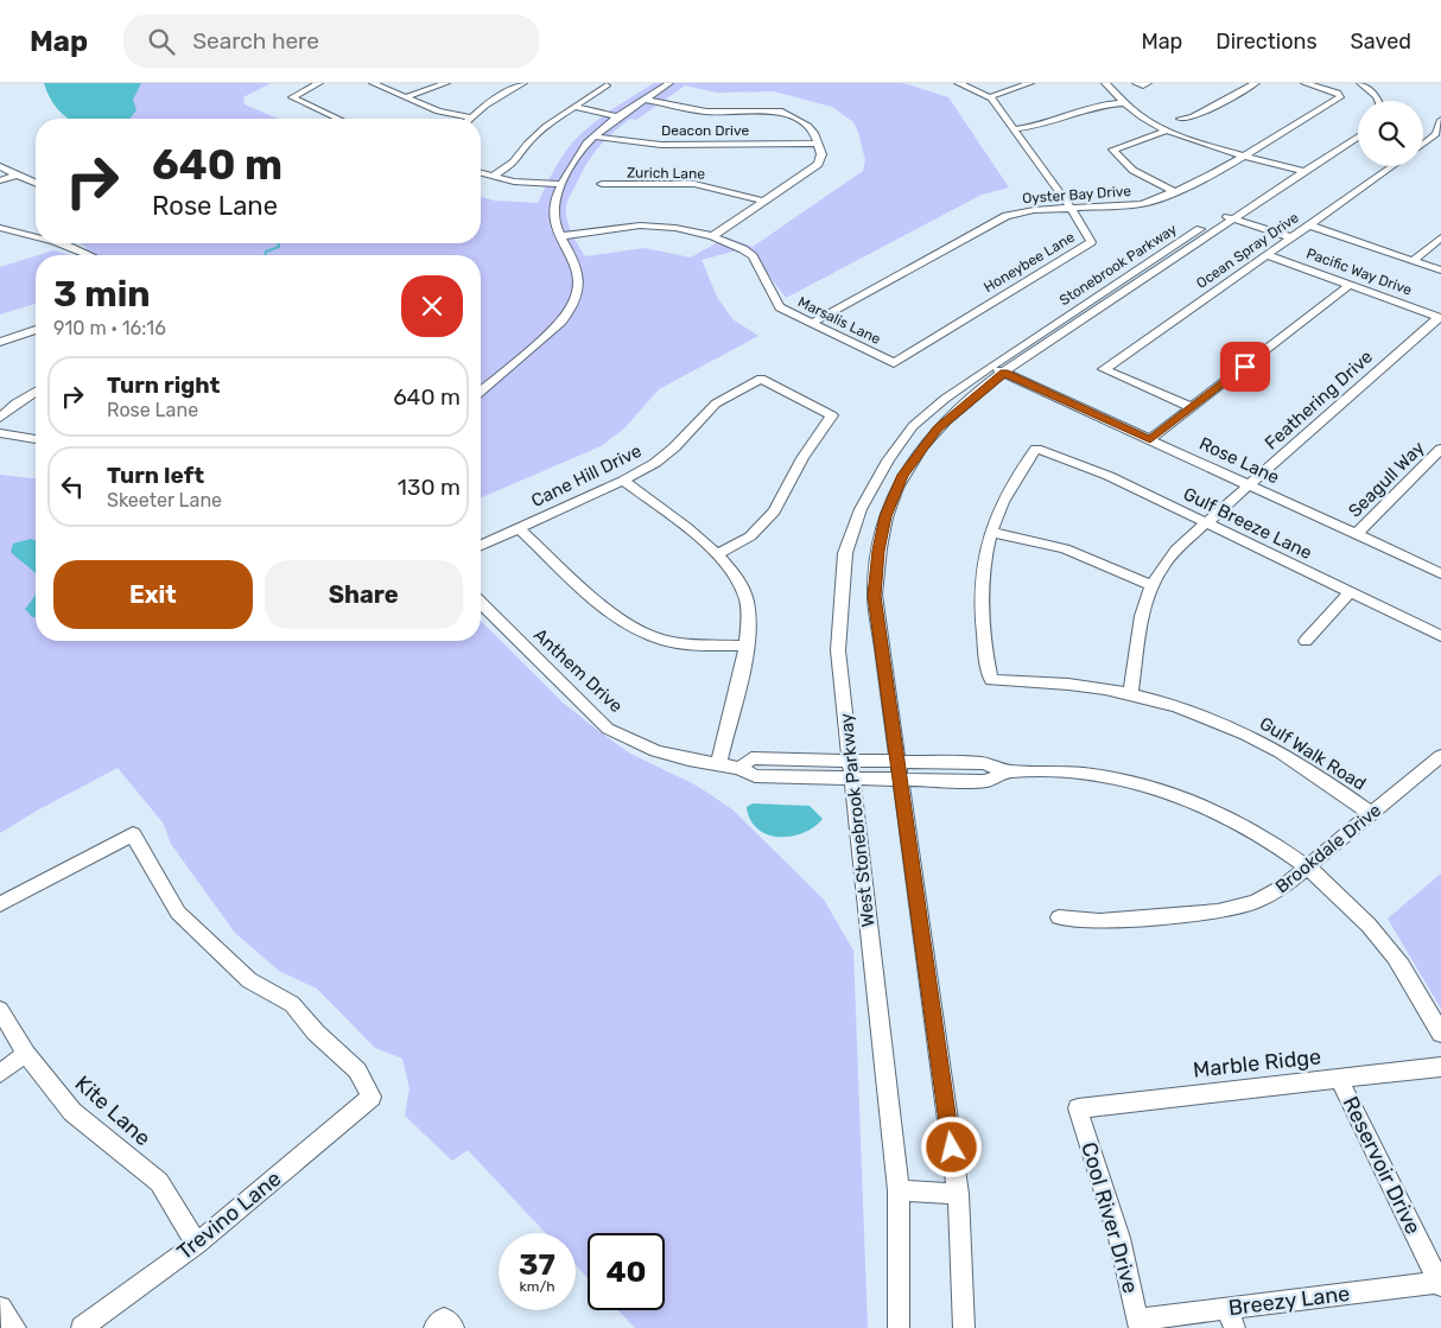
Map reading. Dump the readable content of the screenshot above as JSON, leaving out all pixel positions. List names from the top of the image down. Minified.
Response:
{"streets":{"street":["Deacon Drive","Zurich Lane","Oyster Bay Drive","Ocean Spray Drive","Honeybee Lane","Stonebrook Parkway","Pacific Way Drive","Marsalis Lane","Feathering Drive","Rose Lane","Cane Hill Drive","Seagull Way","Gulf Breeze Lane","Anthem Drive","Gulf Walk Road","West Stonebrook Parkway","Brookdale Drive","Marble Ridge","Kite Lane","Reservoir Drive","Trevino Lane","Cool River Drive","Breezy Lane"]},"crossings":[["Oyster Bay Drive","Honeybee Lane"],["Oyster Bay Drive","Marsalis Lane"],["Ocean Spray Drive","Pacific Way Drive"],["Honeybee Lane","Marsalis Lane"],["Stonebrook Parkway","Rose Lane"],["Stonebrook Parkway","West Stonebrook Parkway"],["Pacific Way Drive","Feathering Drive"],["Feathering Drive","Rose Lane"],["Feathering Drive","Gulf Breeze Lane"],["Feathering Drive","Gulf Walk Road"],["Rose Lane","Seagull Way"],["Rose Lane","West Stonebrook Parkway"],["Gulf Breeze Lane","Gulf Walk Road"],["Anthem Drive","West Stonebrook Parkway"],["Anthem Drive","Brookdale Drive"],["Gulf Walk Road","Brookdale Drive"],["Marble Ridge","Reservoir Drive"],["Marble Ridge","Cool River Drive"],["Kite Lane","Trevino Lane"],["Reservoir Drive","Breezy Lane"],["Cool River Drive","Breezy Lane"]],"page":{"header":"Map","search":"Search here","nav":["Map","Directions","Saved"],"turn":["640 m","Rose Lane"],"heading":["3 min","910 m · 16:16"],"list":[{"name":"Turn right","note":"Rose Lane","value":"640 m"},{"name":"Turn left","note":"Skeeter Lane","value":"130 m"}],"buttons":["Exit","Share"],"speed":"37 km/h","limit":"40"}}
